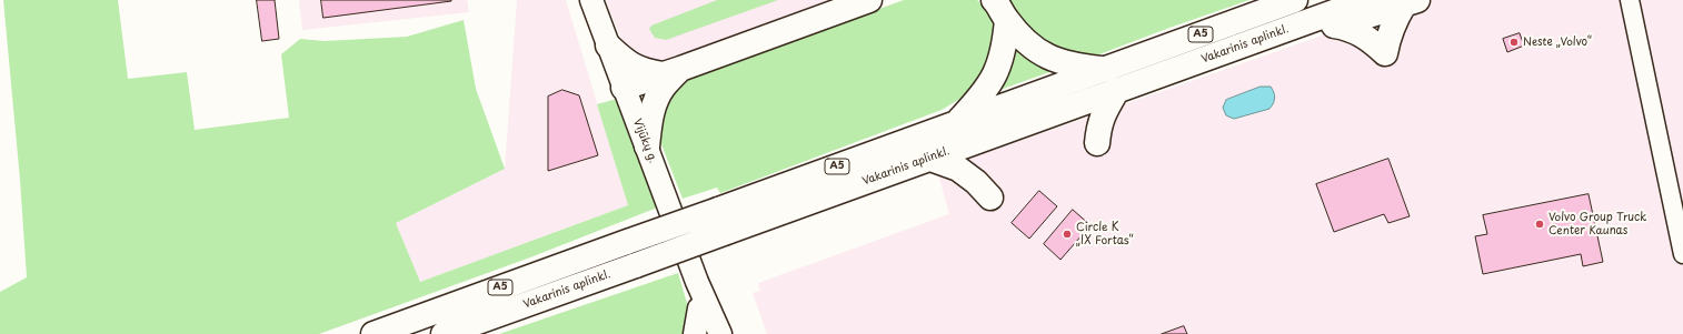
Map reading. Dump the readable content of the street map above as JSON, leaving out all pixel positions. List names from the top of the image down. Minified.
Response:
{"streets":{"highway":["A5","Vakarinis aplinkl."],"main road":["Vijūkų g."]},"places":["Neste „Volvo“","Volvo Group Truck Center Kaunas","Circle K „IX Fortas“"]}
